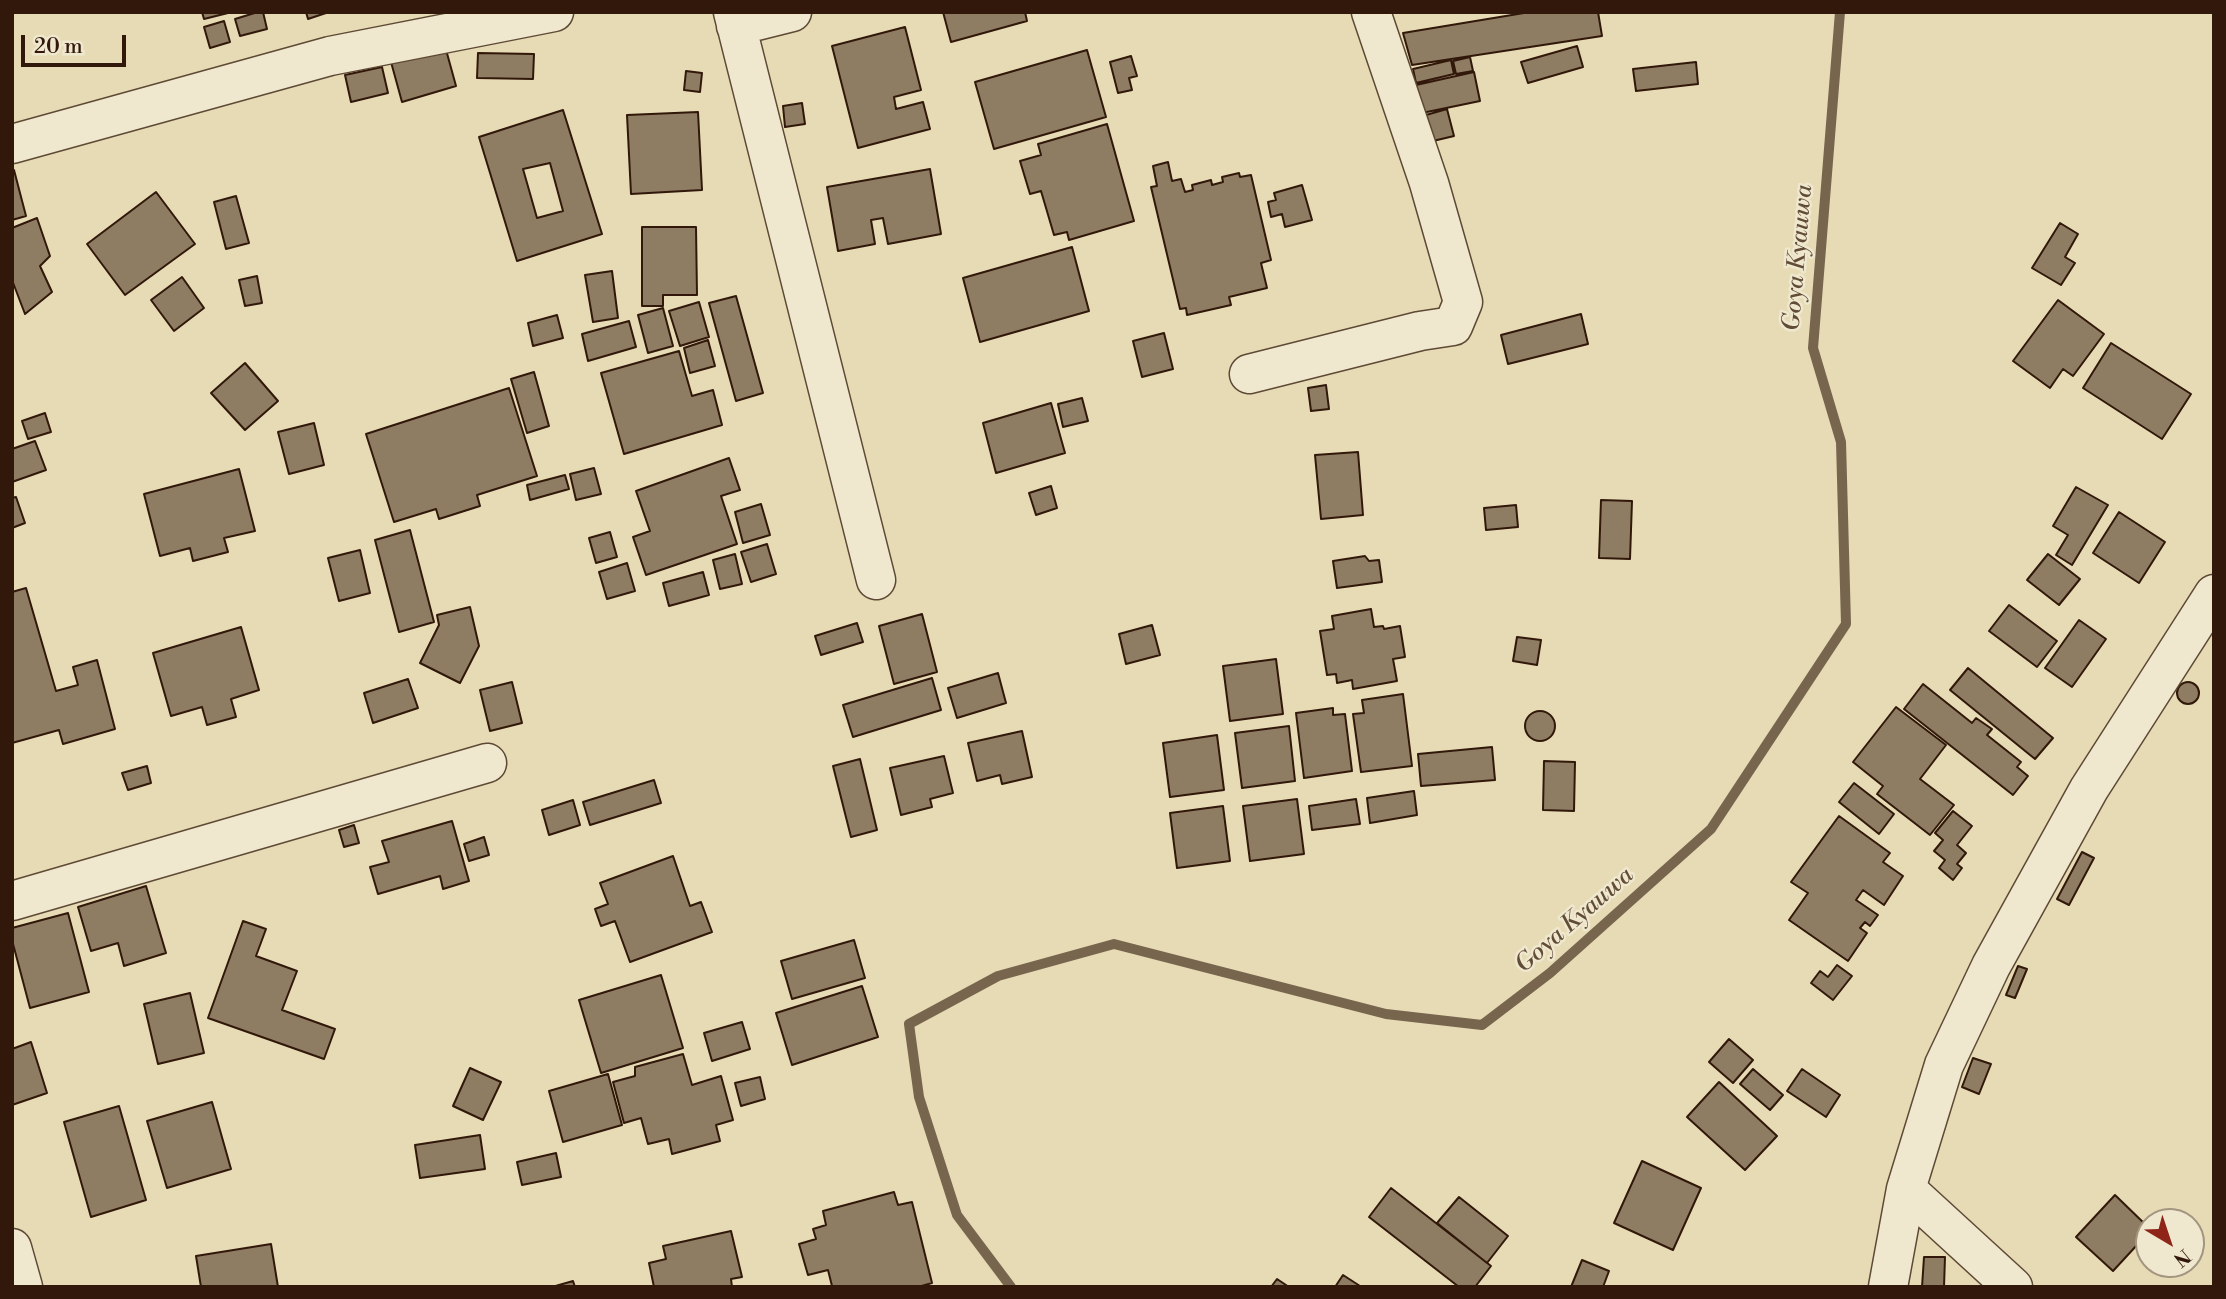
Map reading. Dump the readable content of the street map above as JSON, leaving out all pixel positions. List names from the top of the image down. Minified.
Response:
{"water":["Goya Kyauwa"],"scale_bar":"20 m","north":"bottom right"}
